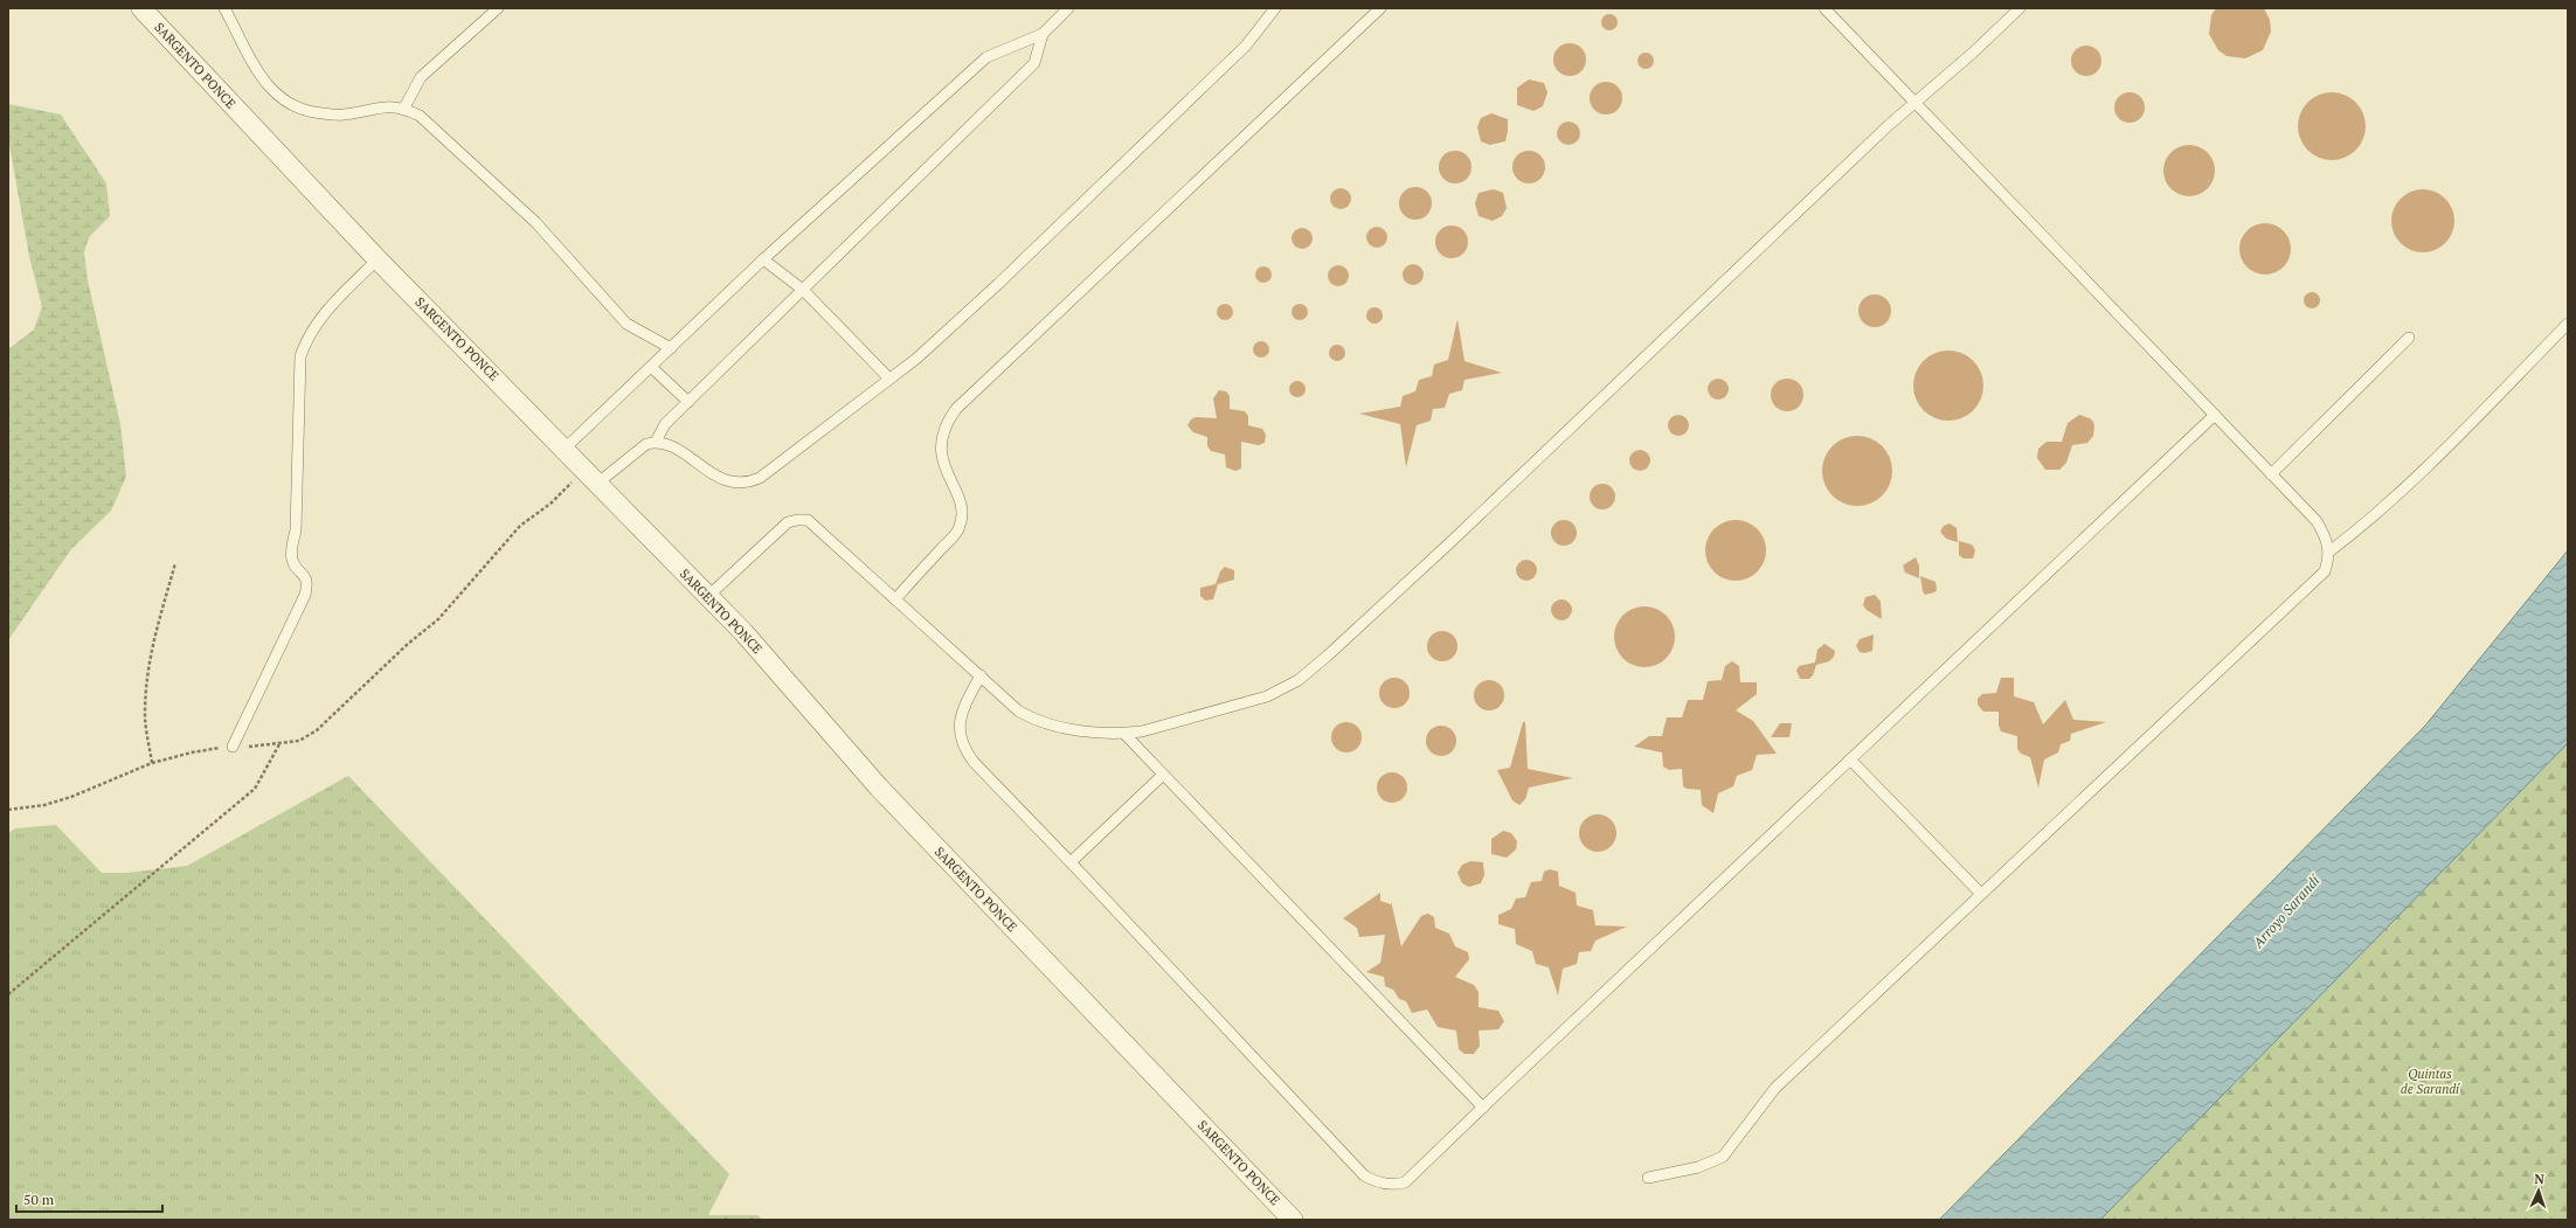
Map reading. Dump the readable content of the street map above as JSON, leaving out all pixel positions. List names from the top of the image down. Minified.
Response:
{"streets":{"street":["SARGENTO PONCE"]},"water":["Arroyo Sarandí"],"parks":["Quintas de Sarandí"],"scale_bar":"50 m","north":"top"}
